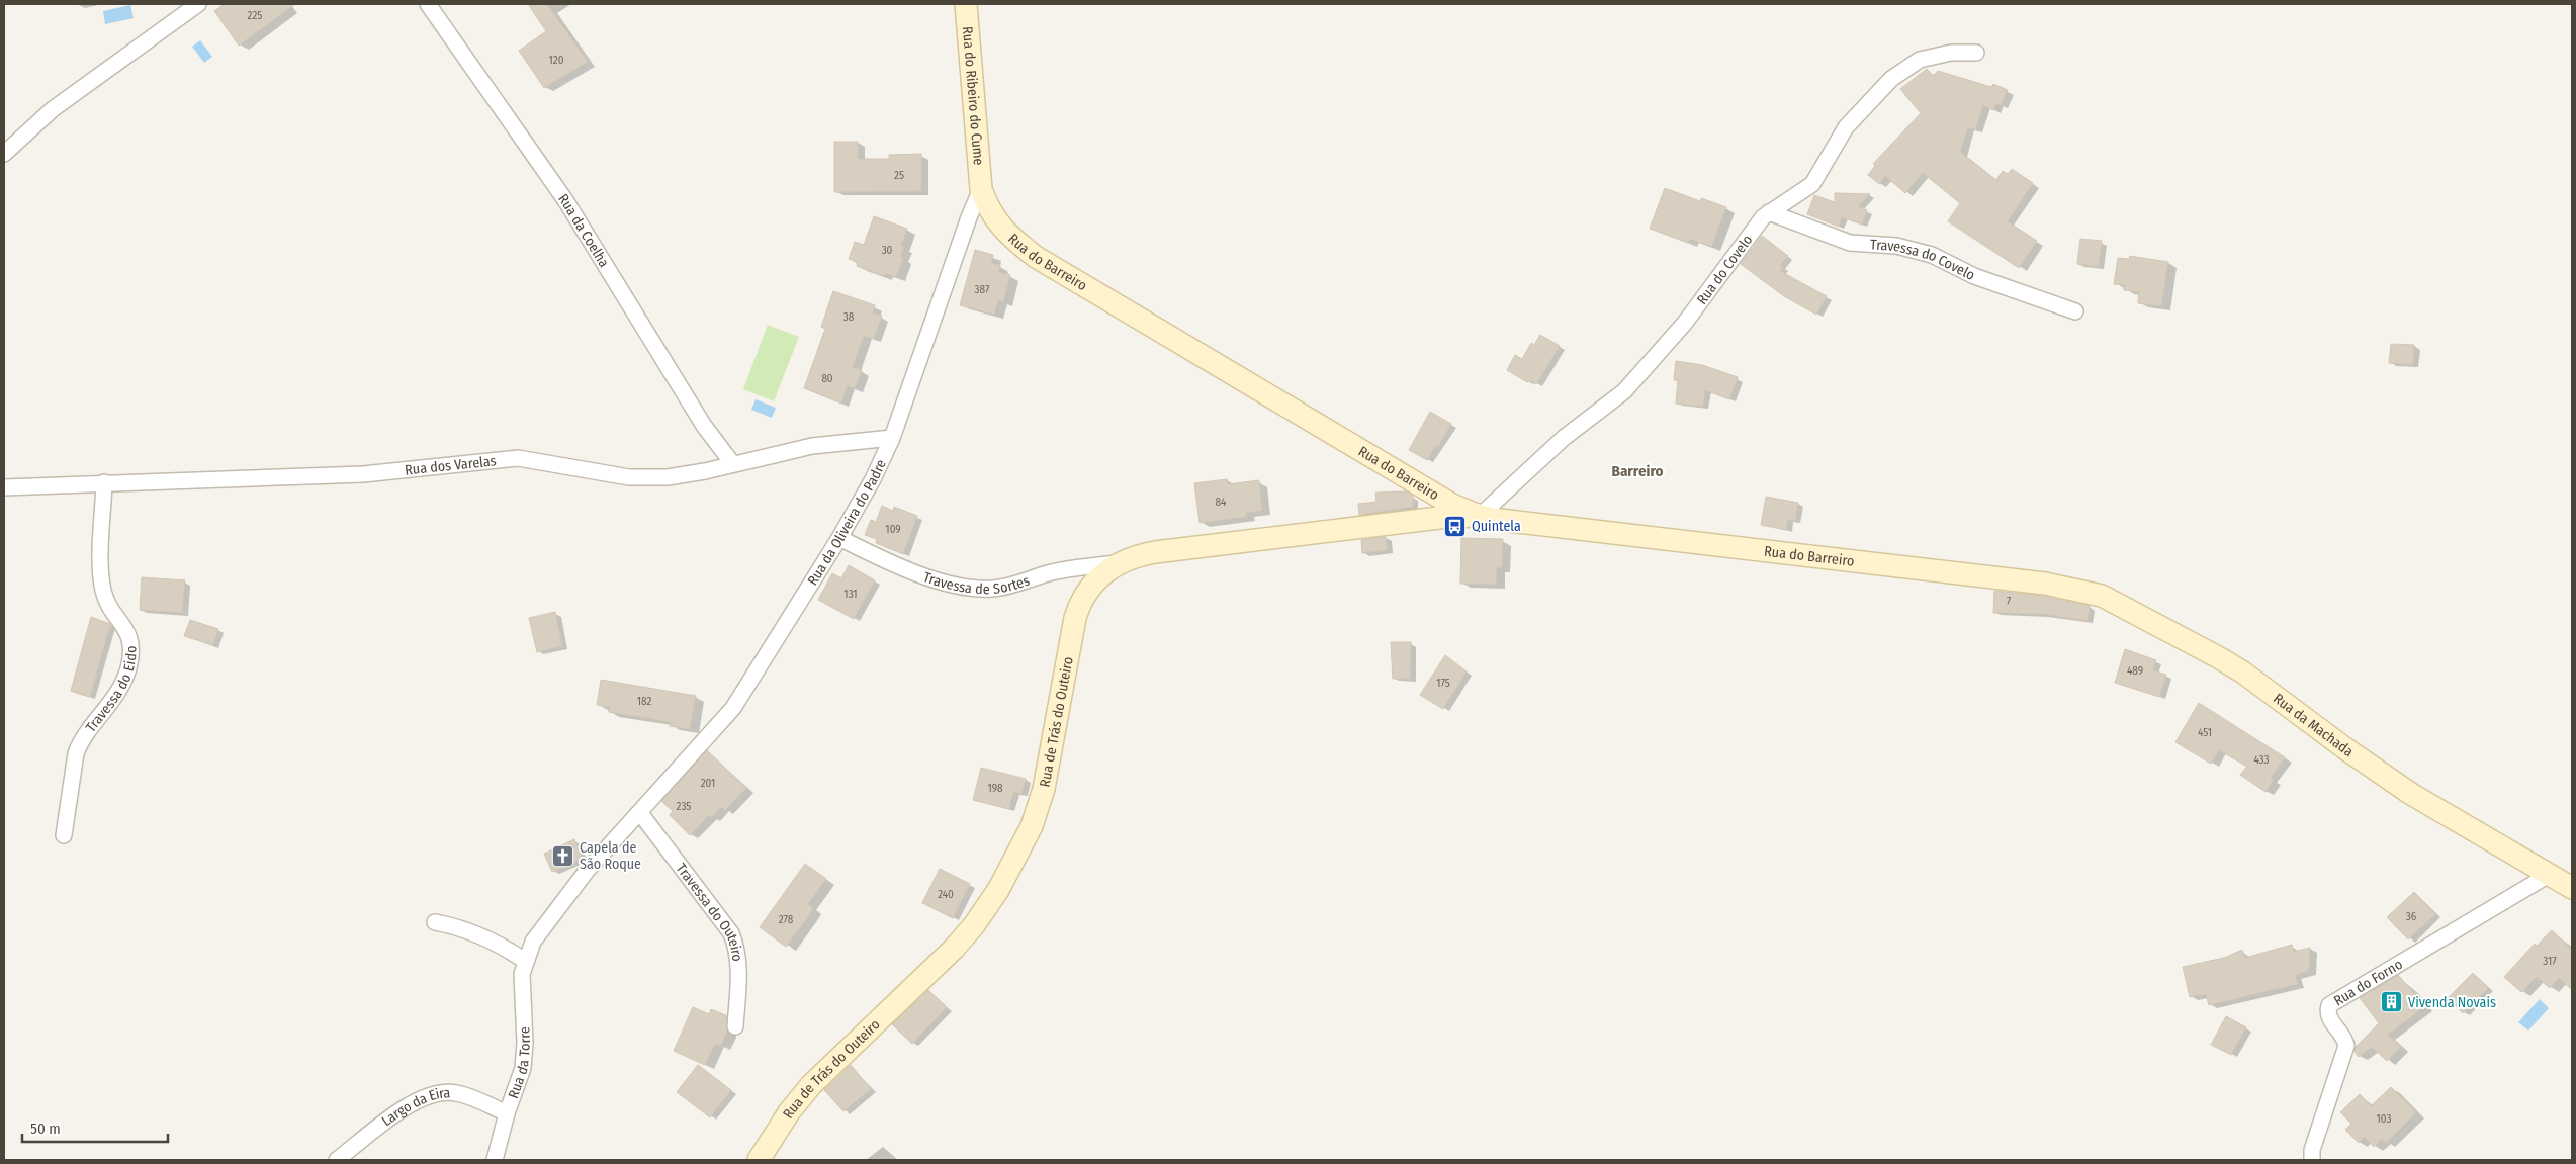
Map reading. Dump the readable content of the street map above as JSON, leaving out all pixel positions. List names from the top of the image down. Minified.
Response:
{"streets":{"street":["Rua do Ribeiro do Cume","Rua da Coelha","Rua do Barreiro","Travessa do Covelo","Rua do Covelo","Rua dos Varelas","Rua da Oliveira do Padre","Travessa de Sortes","Travessa do Eido","Rua de Trás do Outeiro","Rua da Machada","Travessa do Outeiro","Rua do Forno","Rua da Torre","Largo da Eira"]},"crossings":[["Rua do Ribeiro do Cume","Rua do Barreiro"],["Rua do Ribeiro do Cume","Rua da Oliveira do Padre"],["Rua da Coelha","Rua dos Varelas"],["Rua do Barreiro","Rua do Covelo"],["Rua do Barreiro","Rua da Oliveira do Padre"],["Rua do Barreiro","Rua de Trás do Outeiro"],["Rua do Barreiro","Rua da Machada"],["Travessa do Covelo","Rua do Covelo"],["Rua do Covelo","Rua de Trás do Outeiro"],["Rua dos Varelas","Rua da Oliveira do Padre"],["Rua dos Varelas","Travessa do Eido"],["Rua da Oliveira do Padre","Travessa de Sortes"],["Rua da Oliveira do Padre","Travessa do Outeiro"],["Rua da Oliveira do Padre","Rua da Torre"],["Travessa de Sortes","Rua de Trás do Outeiro"],["Rua da Machada","Rua do Forno"],["Rua da Torre","Largo da Eira"]],"districts":["Barreiro"],"places":{"bus stop":["Quintela"],"church":["Capela de São Roque"],"building":["Vivenda Novais"]},"house_numbers":["225","120","25","30","387","38","80","84","109","131","7","489","175","182","451","433","201","198","235","240","36","278","317","103"],"scale_bar":"50 m"}
